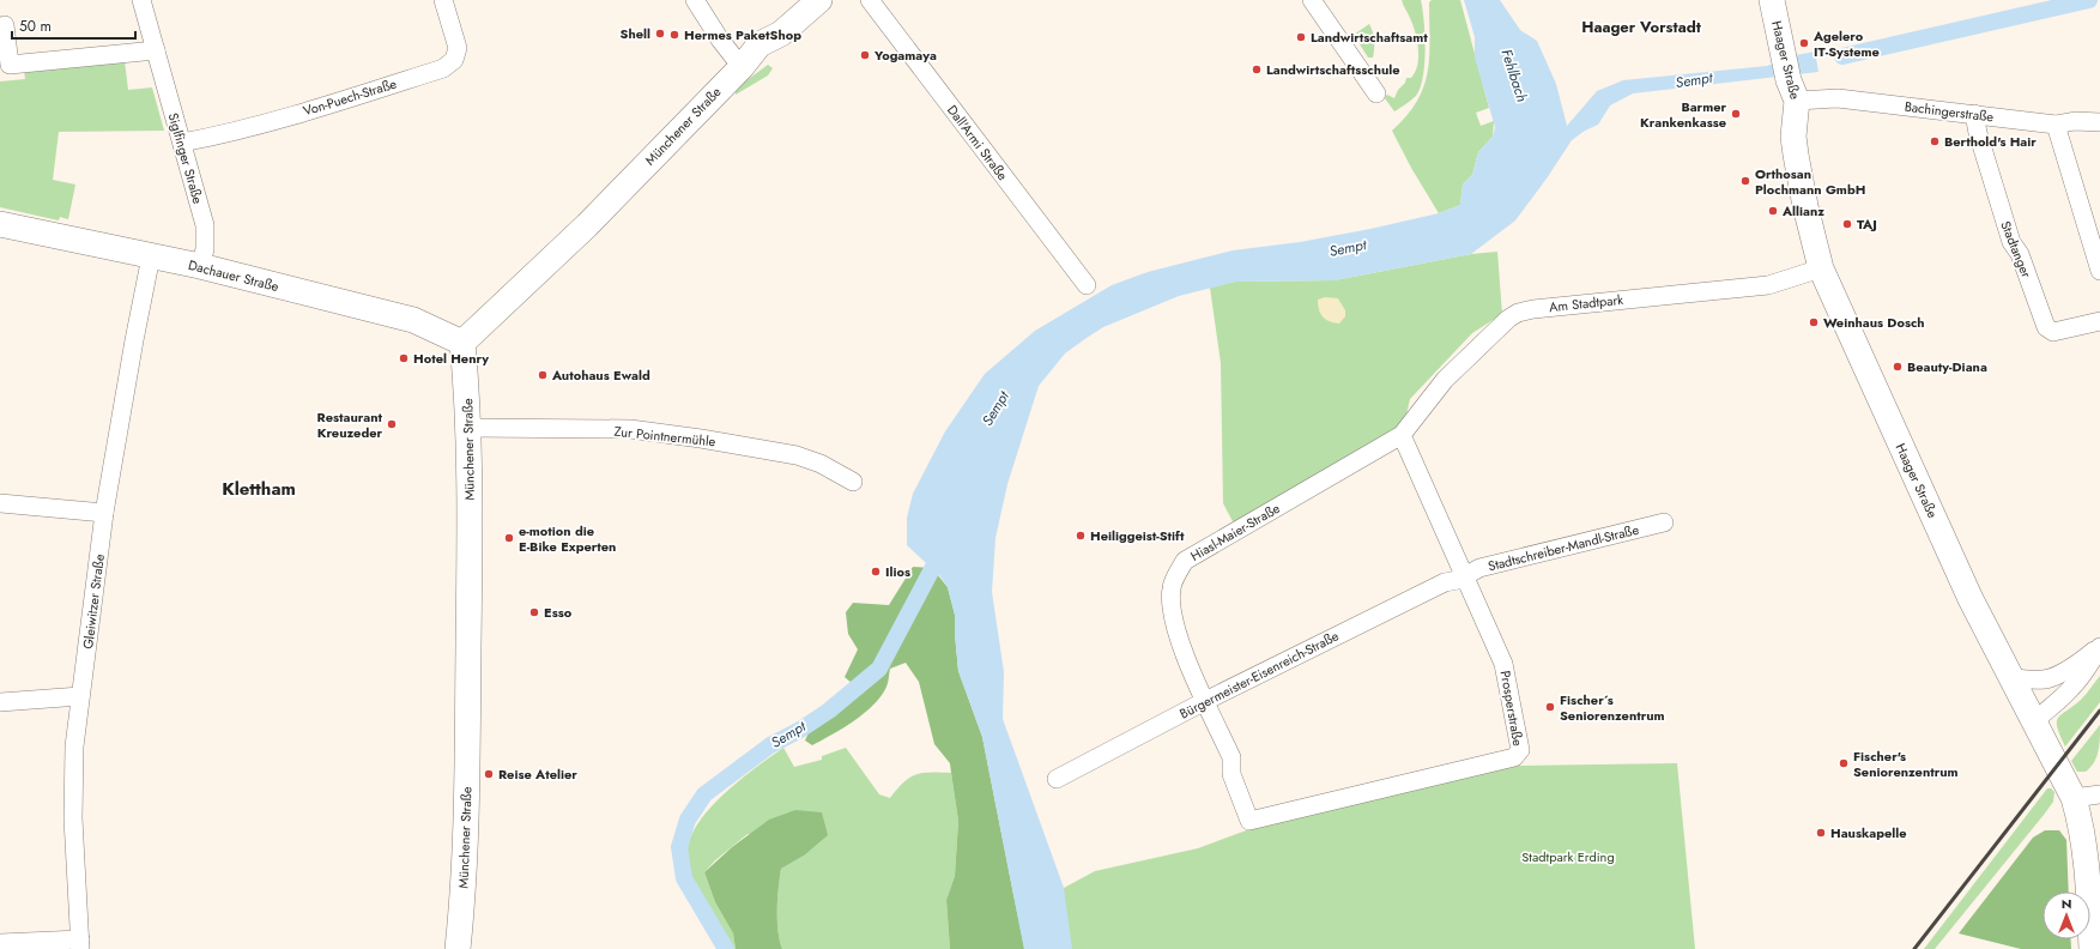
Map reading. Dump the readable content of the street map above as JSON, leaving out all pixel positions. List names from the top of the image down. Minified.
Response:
{"streets":{"street":["Haager Straße","Von-Puech-Straße","Bachingerstraße","Münchener Straße","Dall'Armi Straße","Siglfinger Straße","Stadtanger","Dachauer Straße","Am Stadtpark","Zur Pointnermühle","Hiasl-Maier-Straße","Stadtschreiber-Mandl-Straße","Gleiwitzer Straße","Bürgermeister-Eisenreich-Straße","Prosperstraße"]},"crossings":[["Haager Straße","Bachingerstraße"],["Haager Straße","Am Stadtpark"],["Von-Puech-Straße","Siglfinger Straße"],["Bachingerstraße","Stadtanger"],["Münchener Straße","Dachauer Straße"],["Münchener Straße","Zur Pointnermühle"],["Siglfinger Straße","Dachauer Straße"],["Dachauer Straße","Gleiwitzer Straße"],["Am Stadtpark","Hiasl-Maier-Straße"],["Am Stadtpark","Prosperstraße"],["Hiasl-Maier-Straße","Bürgermeister-Eisenreich-Straße"],["Hiasl-Maier-Straße","Prosperstraße"],["Stadtschreiber-Mandl-Straße","Bürgermeister-Eisenreich-Straße"],["Stadtschreiber-Mandl-Straße","Prosperstraße"],["Bürgermeister-Eisenreich-Straße","Prosperstraße"]],"districts":["Haager Vorstadt","Klettham"],"water":["Fehlbach","Sempt"],"parks":["Stadtpark Erding"],"places":["Shell","Hermes PaketShop","Landwirtschaftsamt","Agelero IT-Systeme","Yogamaya","Landwirtschaftsschule","Barmer Krankenkasse","Berthold's Hair","Orthosan Plochmann GmbH","Allianz","TAJ","Weinhaus Dosch","Hotel Henry","Beauty-Diana","Autohaus Ewald","Restaurant Kreuzeder","Heiliggeist-Stift","e-motion die E-Bike Experten","Ilios","Esso","Fischer´s Seniorenzentrum","Fischer's Seniorenzentrum","Reise Atelier","Hauskapelle"],"scale_bar":"50 m","north":"top"}
